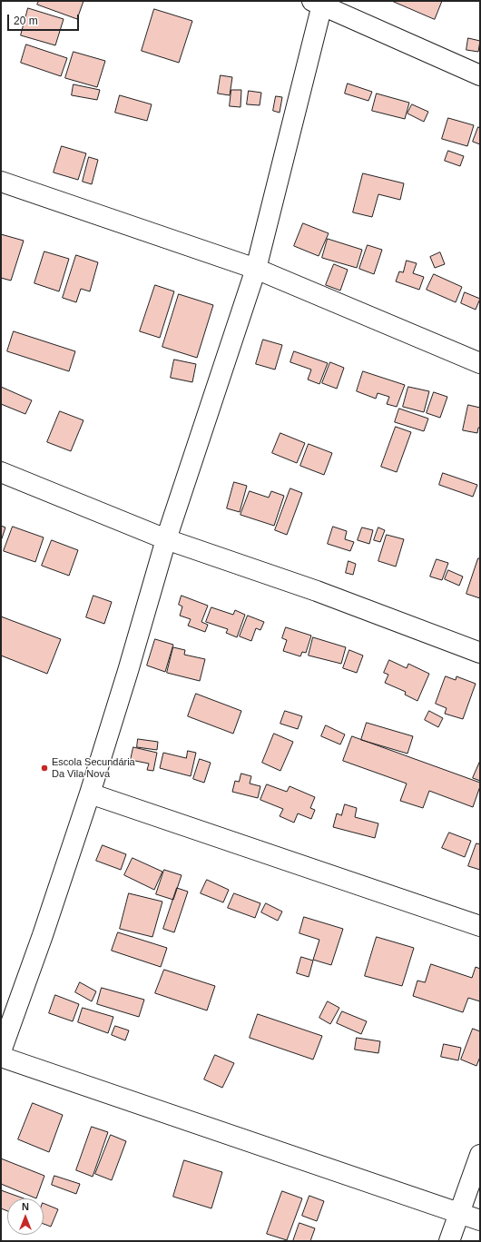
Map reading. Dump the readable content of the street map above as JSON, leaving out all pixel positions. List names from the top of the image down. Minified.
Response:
{"places":["Escola Secundária Da Vila Nova"],"scale_bar":"20 m","north":"top"}
